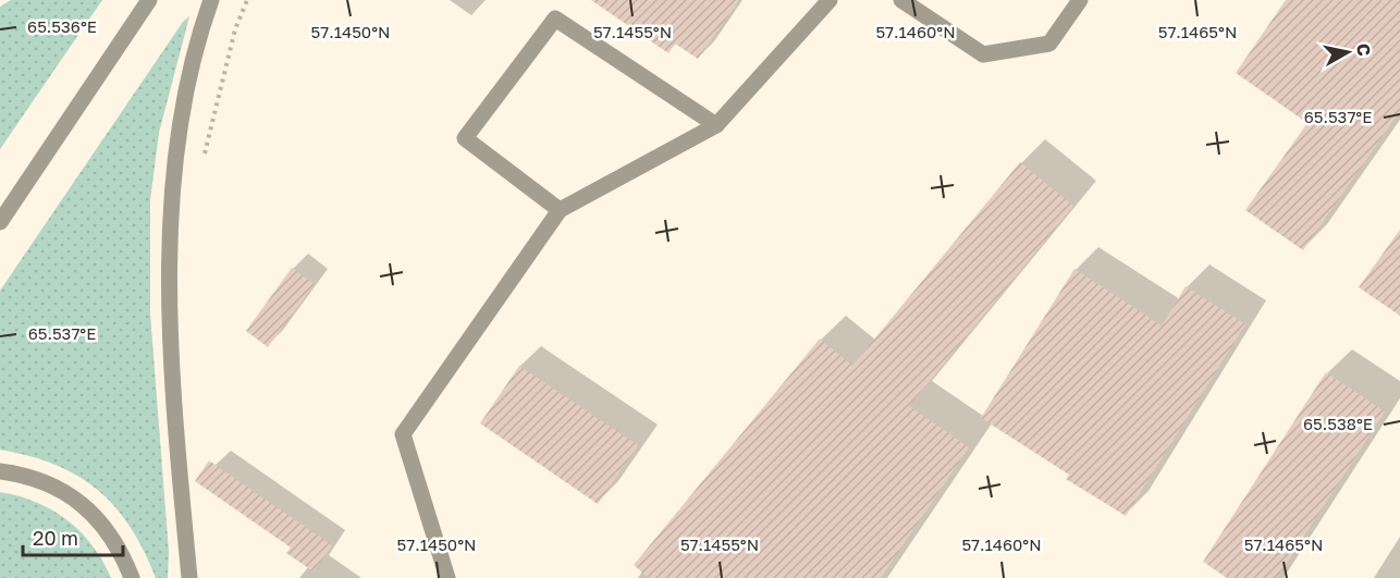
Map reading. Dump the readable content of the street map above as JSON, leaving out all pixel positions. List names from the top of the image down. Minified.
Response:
{"scale_bar":"20 m","north":"right","coordinates":["65.536°E","57.1450°N","57.1455°N","57.1465°N","57.1460°N","65.537°E","65.538°E"]}
